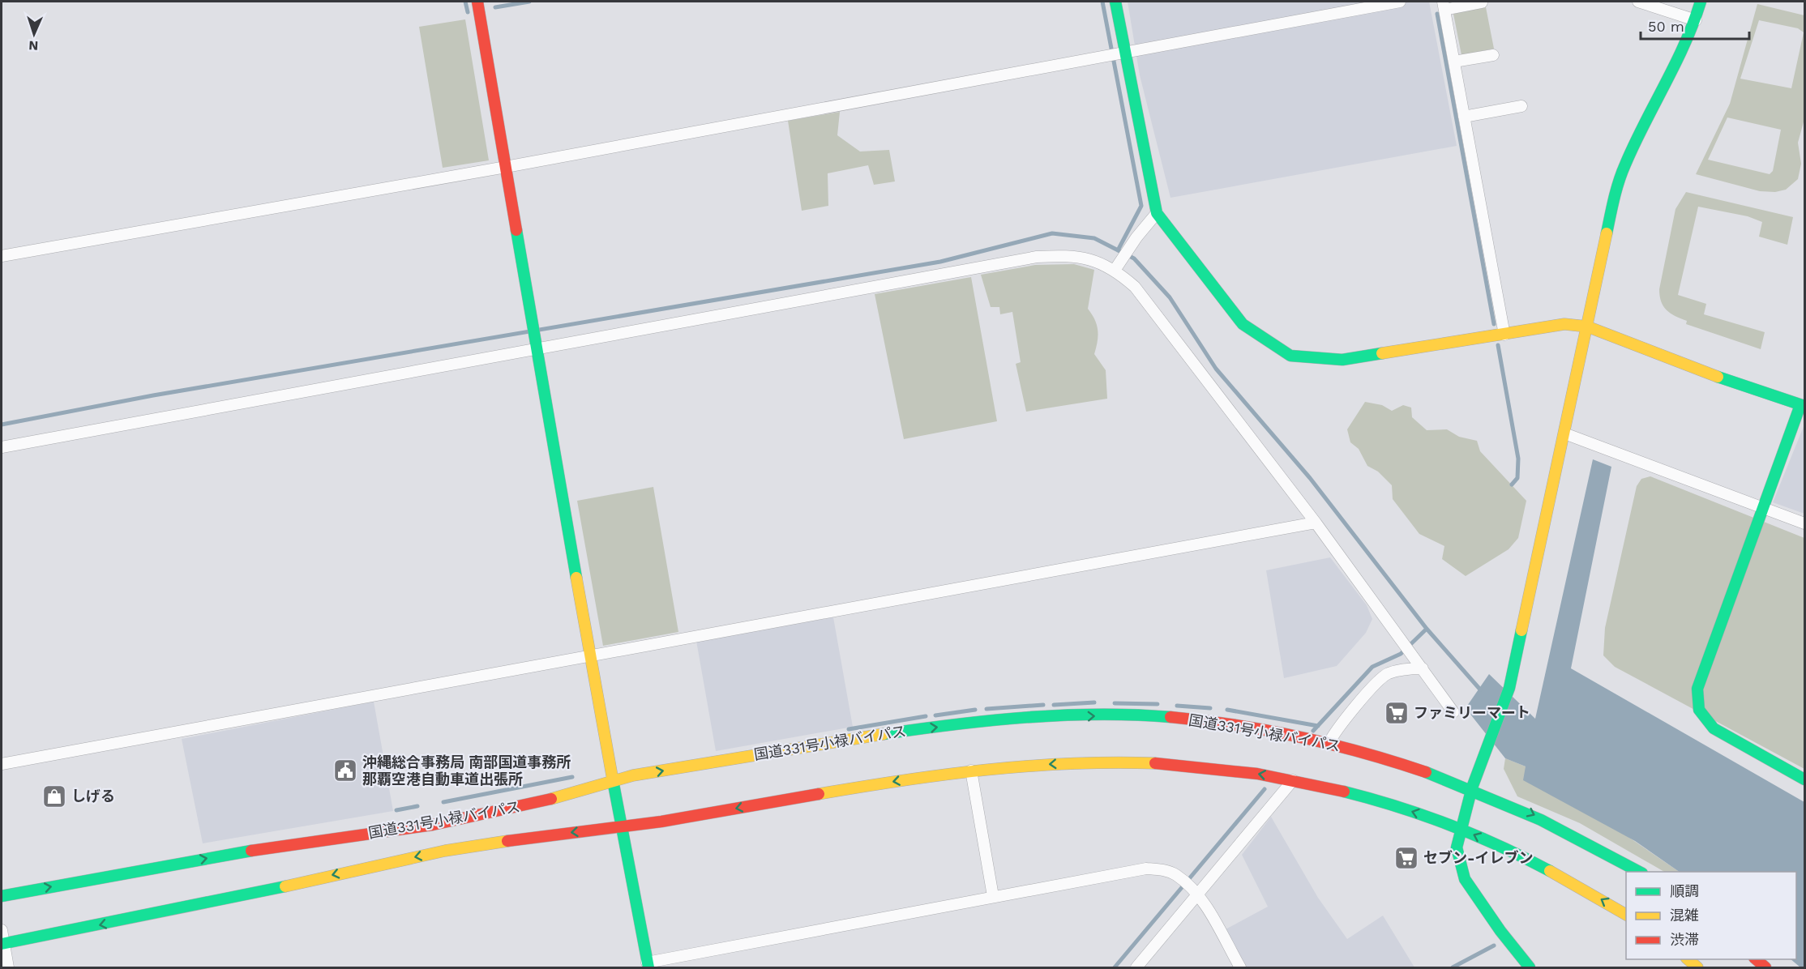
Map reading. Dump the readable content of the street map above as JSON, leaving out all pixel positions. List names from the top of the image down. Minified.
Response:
{"streets":{"main road":["国道331号小禄バイパス"]},"places":{"supermarket":["ファミリーマート","セブン-イレブン"],"public building":["沖縄総合事務局 南部国道事務所 那覇空港自動車道出張所"],"shop":["しげる"]},"legend":["順調","混雑","渋滞"],"scale_bar":"50 m","north":"bottom"}
